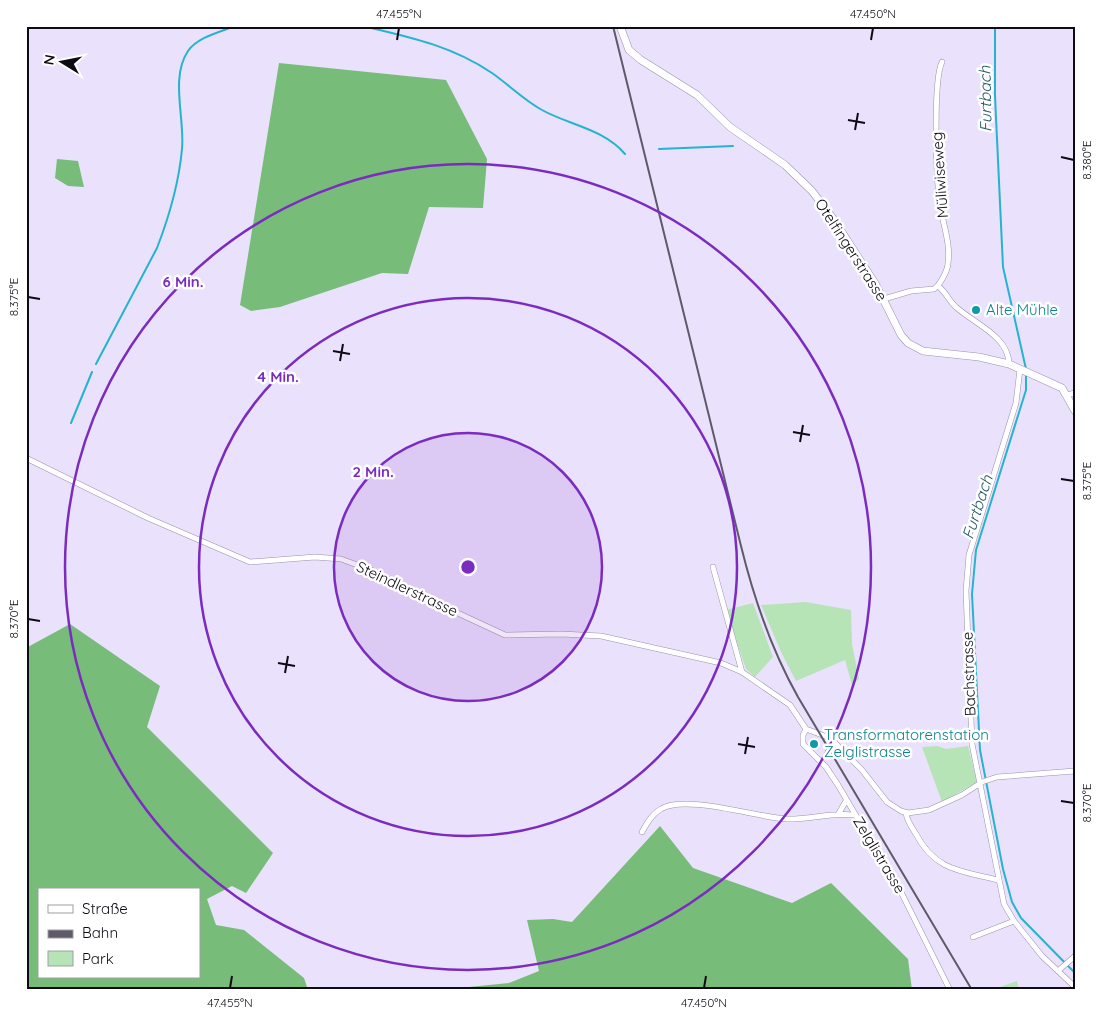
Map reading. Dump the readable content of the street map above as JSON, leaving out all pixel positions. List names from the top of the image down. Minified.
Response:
{"streets":{"street":["Müliwiseweg","Otelfingerstrasse","Steindlerstrasse","Bachstrasse","Zelglistrasse"]},"crossings":[["Otelfingerstrasse","Bachstrasse"],["Steindlerstrasse","Zelglistrasse"]],"water":["Furtbach"],"places":["Alte Mühle","Transformatorenstation Zelglistrasse"],"legend":["Straße","Bahn","Park"],"north":"left","coordinates":["47.455°N","47.450°N","8.380°E","8.375°E","8.370°E"],"rings":["6 Min.","4 Min.","2 Min."]}
